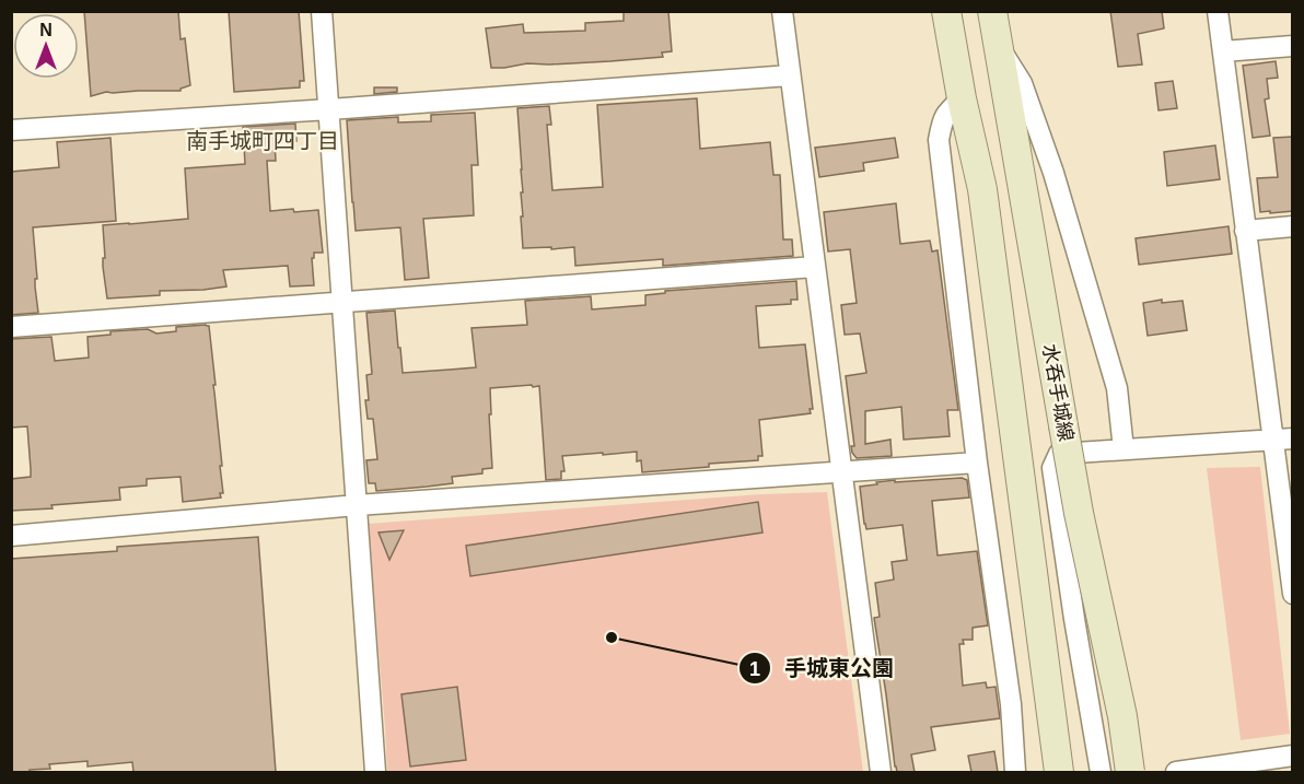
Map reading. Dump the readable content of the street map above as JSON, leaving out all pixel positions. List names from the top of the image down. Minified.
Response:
{"streets":{"main road":["水呑手城線"]},"districts":["南手城町四丁目"],"places":["手城東公園"],"north":"top"}
